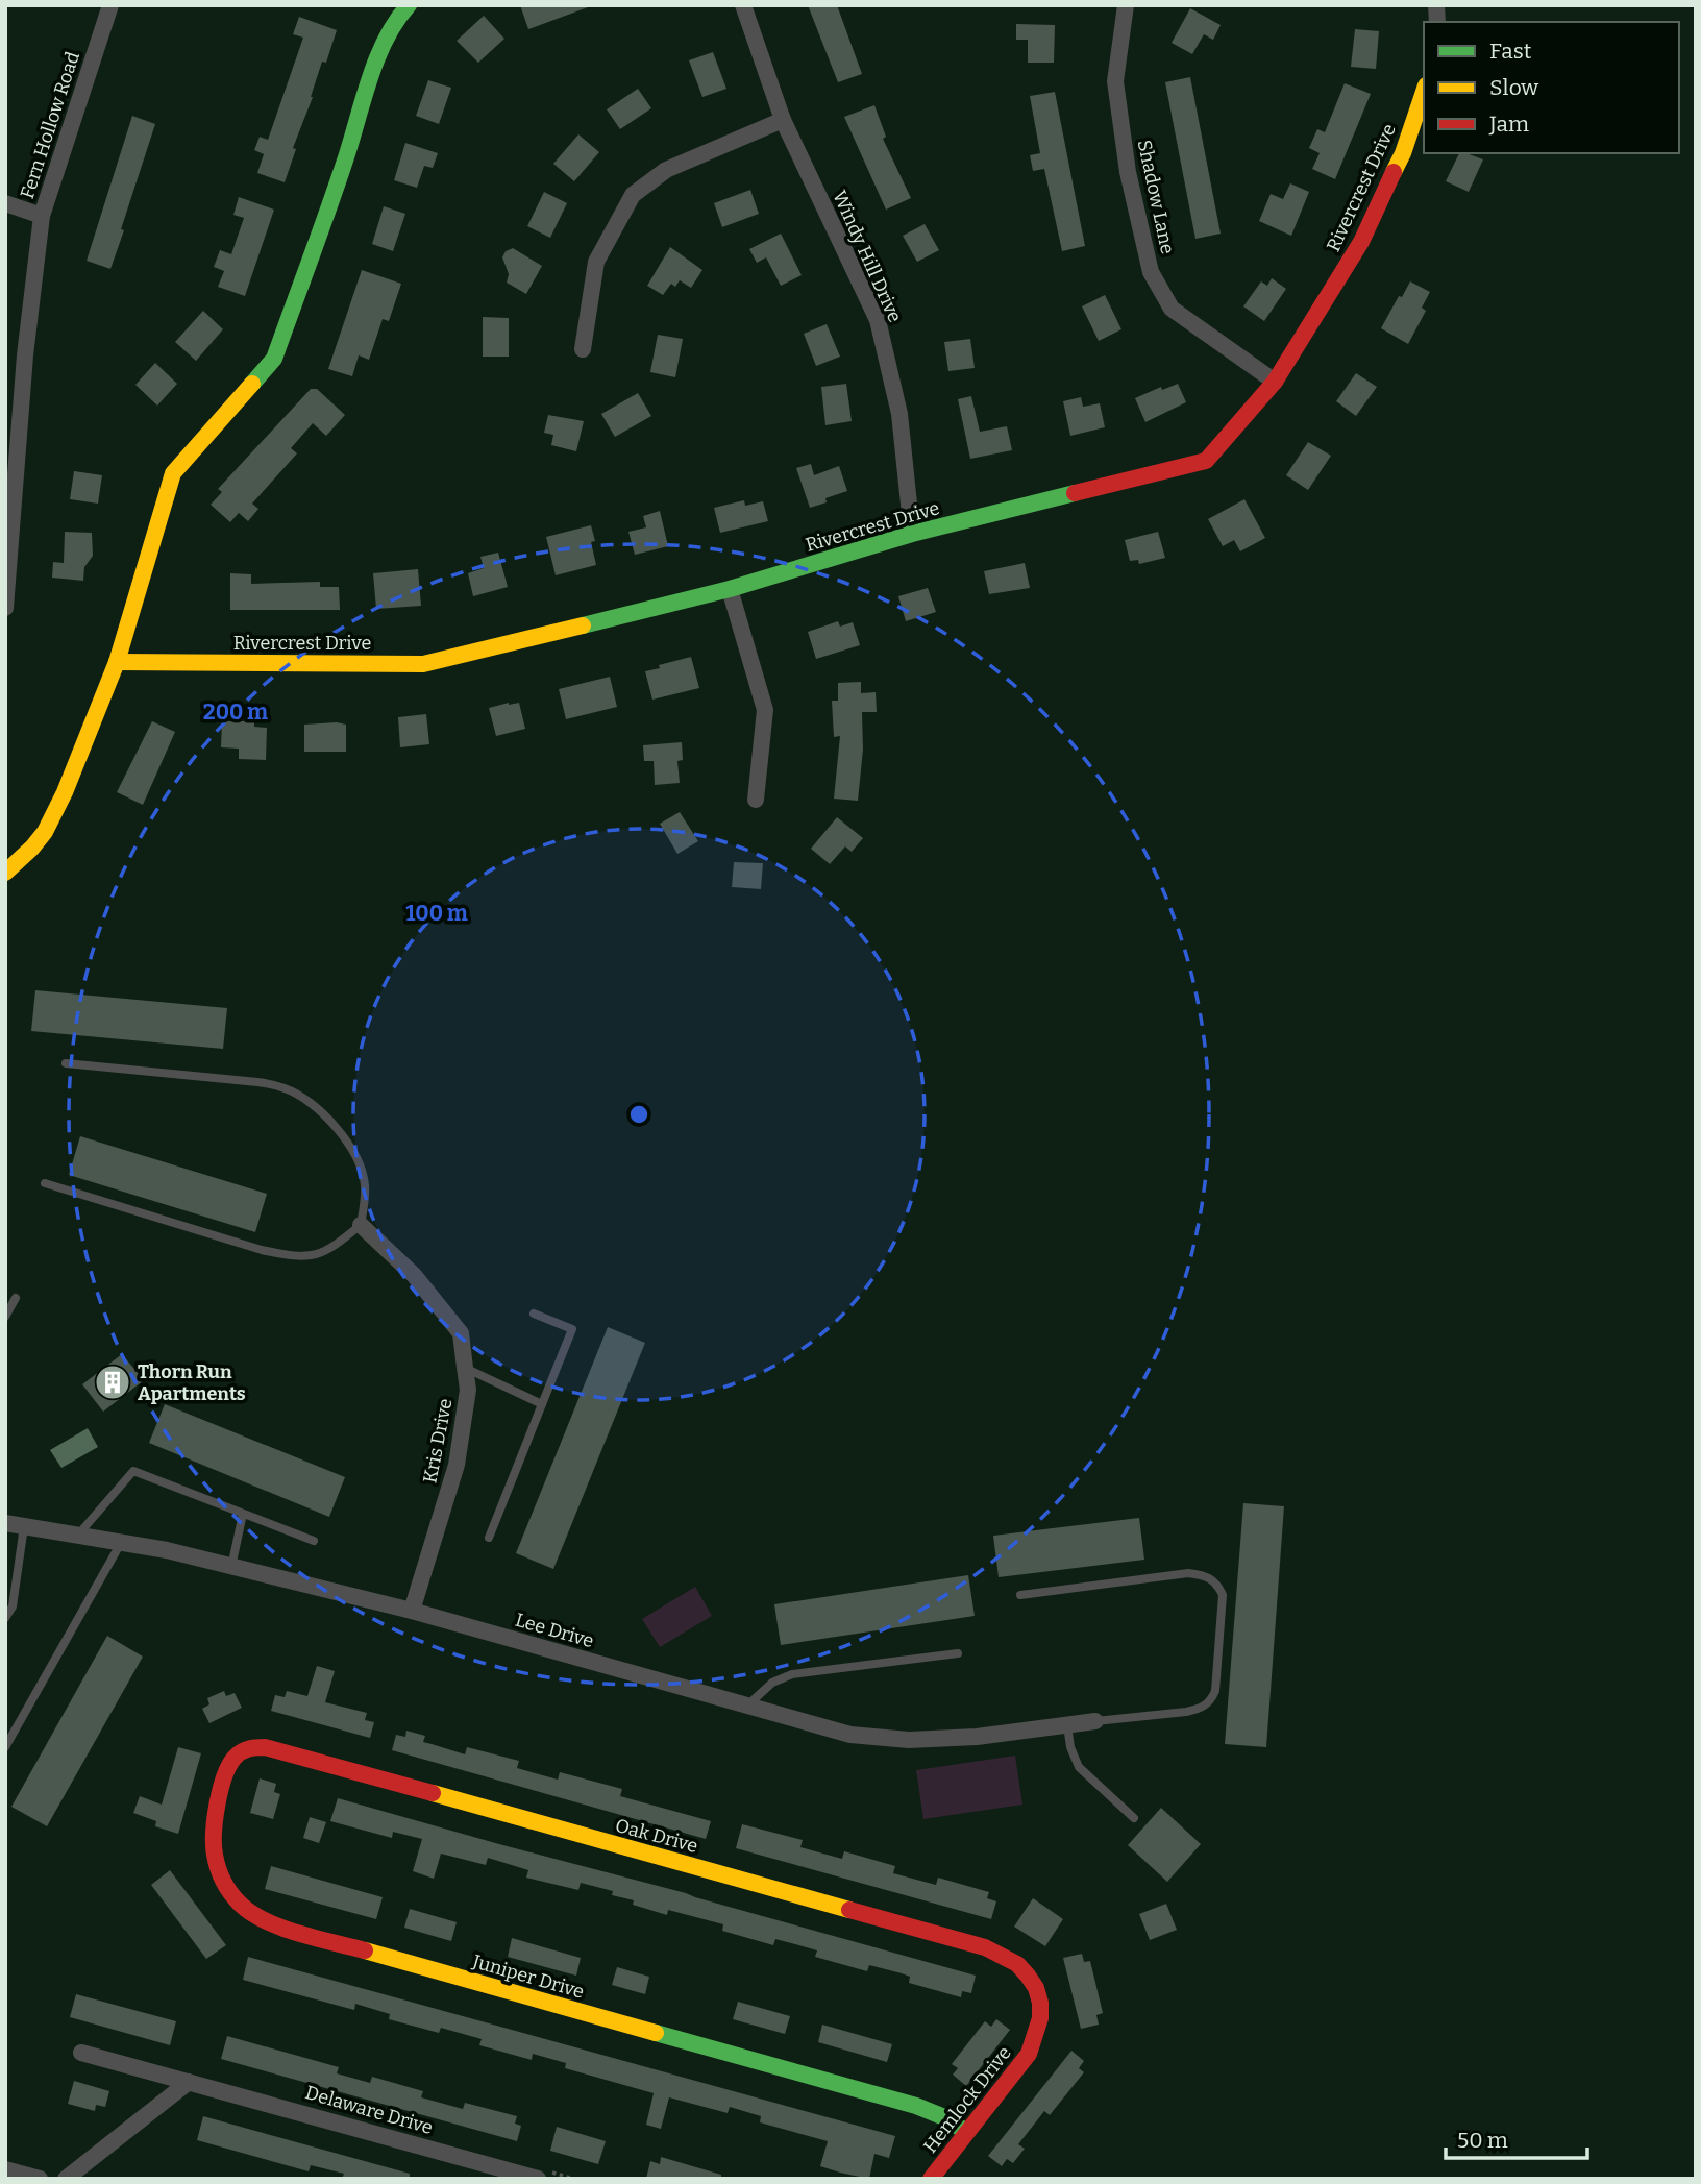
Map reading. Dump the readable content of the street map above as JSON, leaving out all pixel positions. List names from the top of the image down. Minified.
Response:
{"streets":{"street":["Fern Hollow Road","Rivercrest Drive","Shadow Lane","Windy Hill Drive","Kris Drive","Lee Drive","Oak Drive","Juniper Drive","Hemlock Drive","Delaware Drive"]},"crossings":[["Rivercrest Drive","Shadow Lane"],["Rivercrest Drive","Windy Hill Drive"],["Kris Drive","Lee Drive"],["Oak Drive","Juniper Drive"],["Oak Drive","Hemlock Drive"],["Juniper Drive","Hemlock Drive"]],"places":{"building":["Thorn Run Apartments"]},"legend":["Fast","Slow","Jam"],"scale_bar":"50 m","rings":["200 m","100 m"]}
